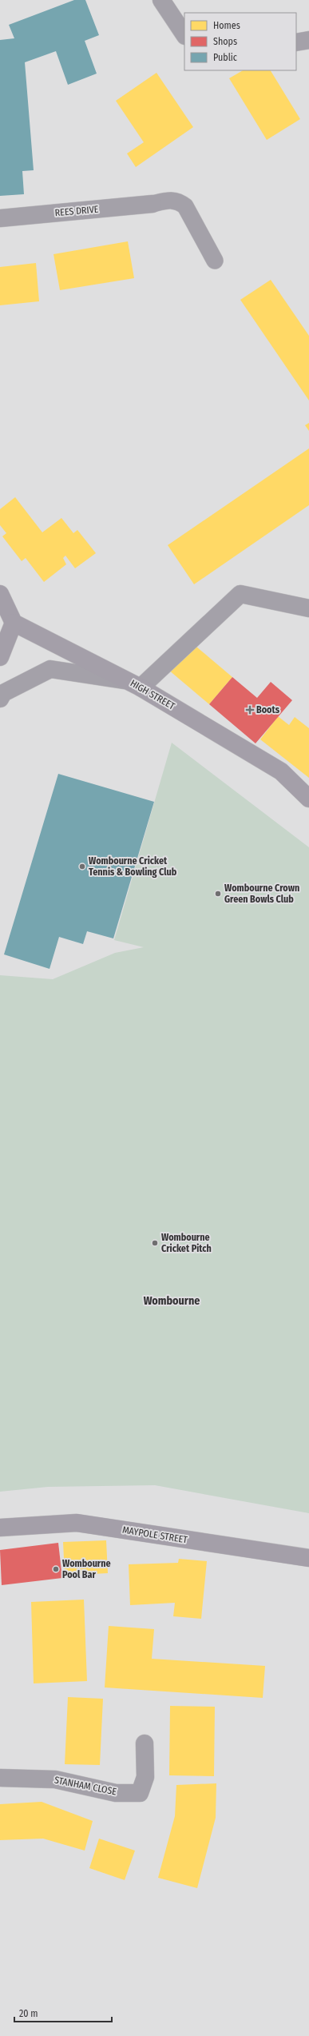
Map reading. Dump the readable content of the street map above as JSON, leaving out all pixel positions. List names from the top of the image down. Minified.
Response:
{"streets":{"street":["REES DRIVE","HIGH STREET","MAYPOLE STREET","STANHAM CLOSE"]},"districts":["Wombourne"],"places":{"health":["Boots"],"other":["Wombourne Cricket Tennis & Bowling Club","Wombourne Crown Green Bowls Club","Wombourne Cricket Pitch","Wombourne Pool Bar"]},"legend":["Homes","Shops","Public"],"scale_bar":"20 m"}
